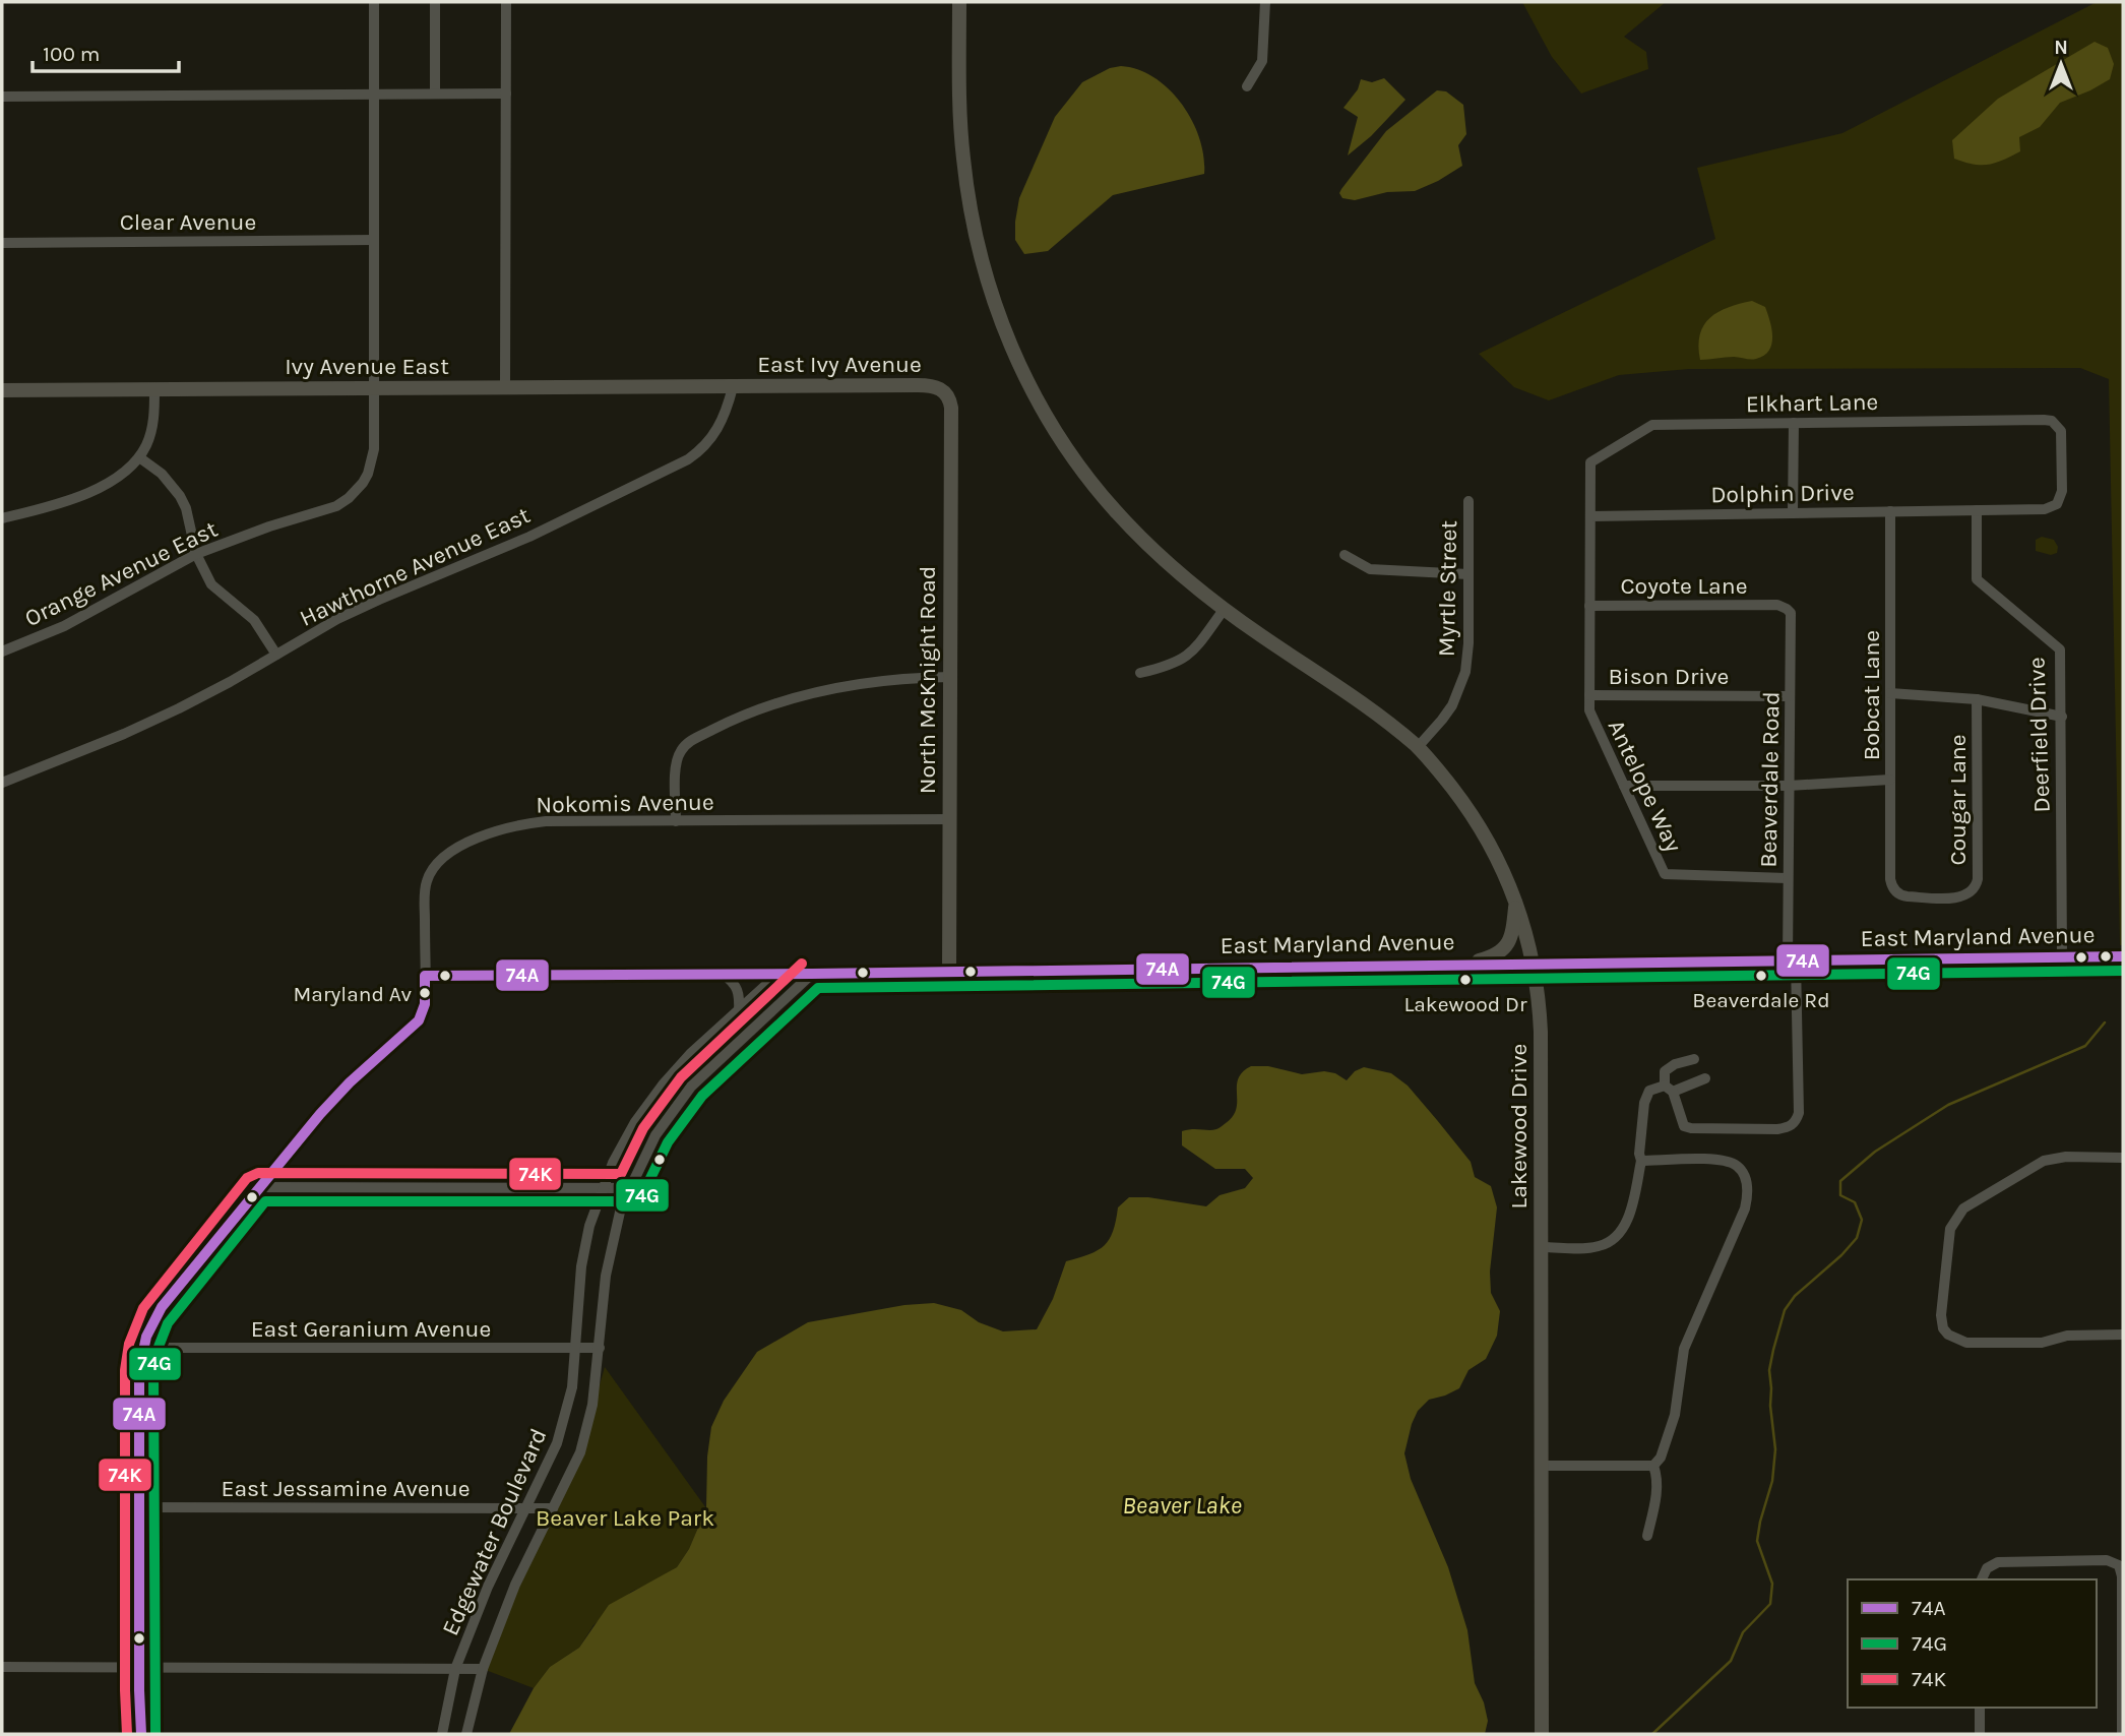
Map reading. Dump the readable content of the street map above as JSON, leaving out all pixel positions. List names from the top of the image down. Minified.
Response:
{"streets":{"street":["Clear Avenue","East Ivy Avenue","Ivy Avenue East","Elkhart Lane","Dolphin Drive","Hawthorne Avenue East","Orange Avenue East","Coyote Lane","Myrtle Street","Bison Drive","North McKnight Road","Bobcat Lane","Deerfield Drive","Beaverdale Road","Antelope Way","Cougar Lane","Nokomis Avenue","East Maryland Avenue","Lakewood Drive","East Geranium Avenue","East Jessamine Avenue","Edgewater Boulevard"]},"crossings":[["Clear Avenue","Orange Avenue East"],["East Ivy Avenue","Ivy Avenue East"],["East Ivy Avenue","Hawthorne Avenue East"],["East Ivy Avenue","North McKnight Road"],["Ivy Avenue East","Hawthorne Avenue East"],["Ivy Avenue East","Orange Avenue East"],["Elkhart Lane","Dolphin Drive"],["Elkhart Lane","Deerfield Drive"],["Elkhart Lane","Antelope Way"],["Dolphin Drive","Bobcat Lane"],["Dolphin Drive","Deerfield Drive"],["Dolphin Drive","Antelope Way"],["Coyote Lane","Beaverdale Road"],["Coyote Lane","Antelope Way"],["Myrtle Street","Lakewood Drive"],["Bison Drive","Beaverdale Road"],["Bison Drive","Antelope Way"],["North McKnight Road","Nokomis Avenue"],["North McKnight Road","East Maryland Avenue"],["Bobcat Lane","Cougar Lane"],["Deerfield Drive","East Maryland Avenue"],["Beaverdale Road","Antelope Way"],["Beaverdale Road","East Maryland Avenue"],["Nokomis Avenue","East Maryland Avenue"],["Nokomis Avenue","East Geranium Avenue"],["Nokomis Avenue","East Jessamine Avenue"],["East Maryland Avenue","Lakewood Drive"],["East Maryland Avenue","Edgewater Boulevard"],["East Geranium Avenue","Edgewater Boulevard"],["East Jessamine Avenue","Edgewater Boulevard"]],"water":["Beaver Lake"],"parks":["Beaver Lake Park"],"places":["Beaverdale Rd","Lakewood Dr","Maryland Av"],"lines":["transit line 74A","transit line 74K","transit line 74G"],"legend":["74A","74G","74K"],"scale_bar":"100 m","north":"top"}
